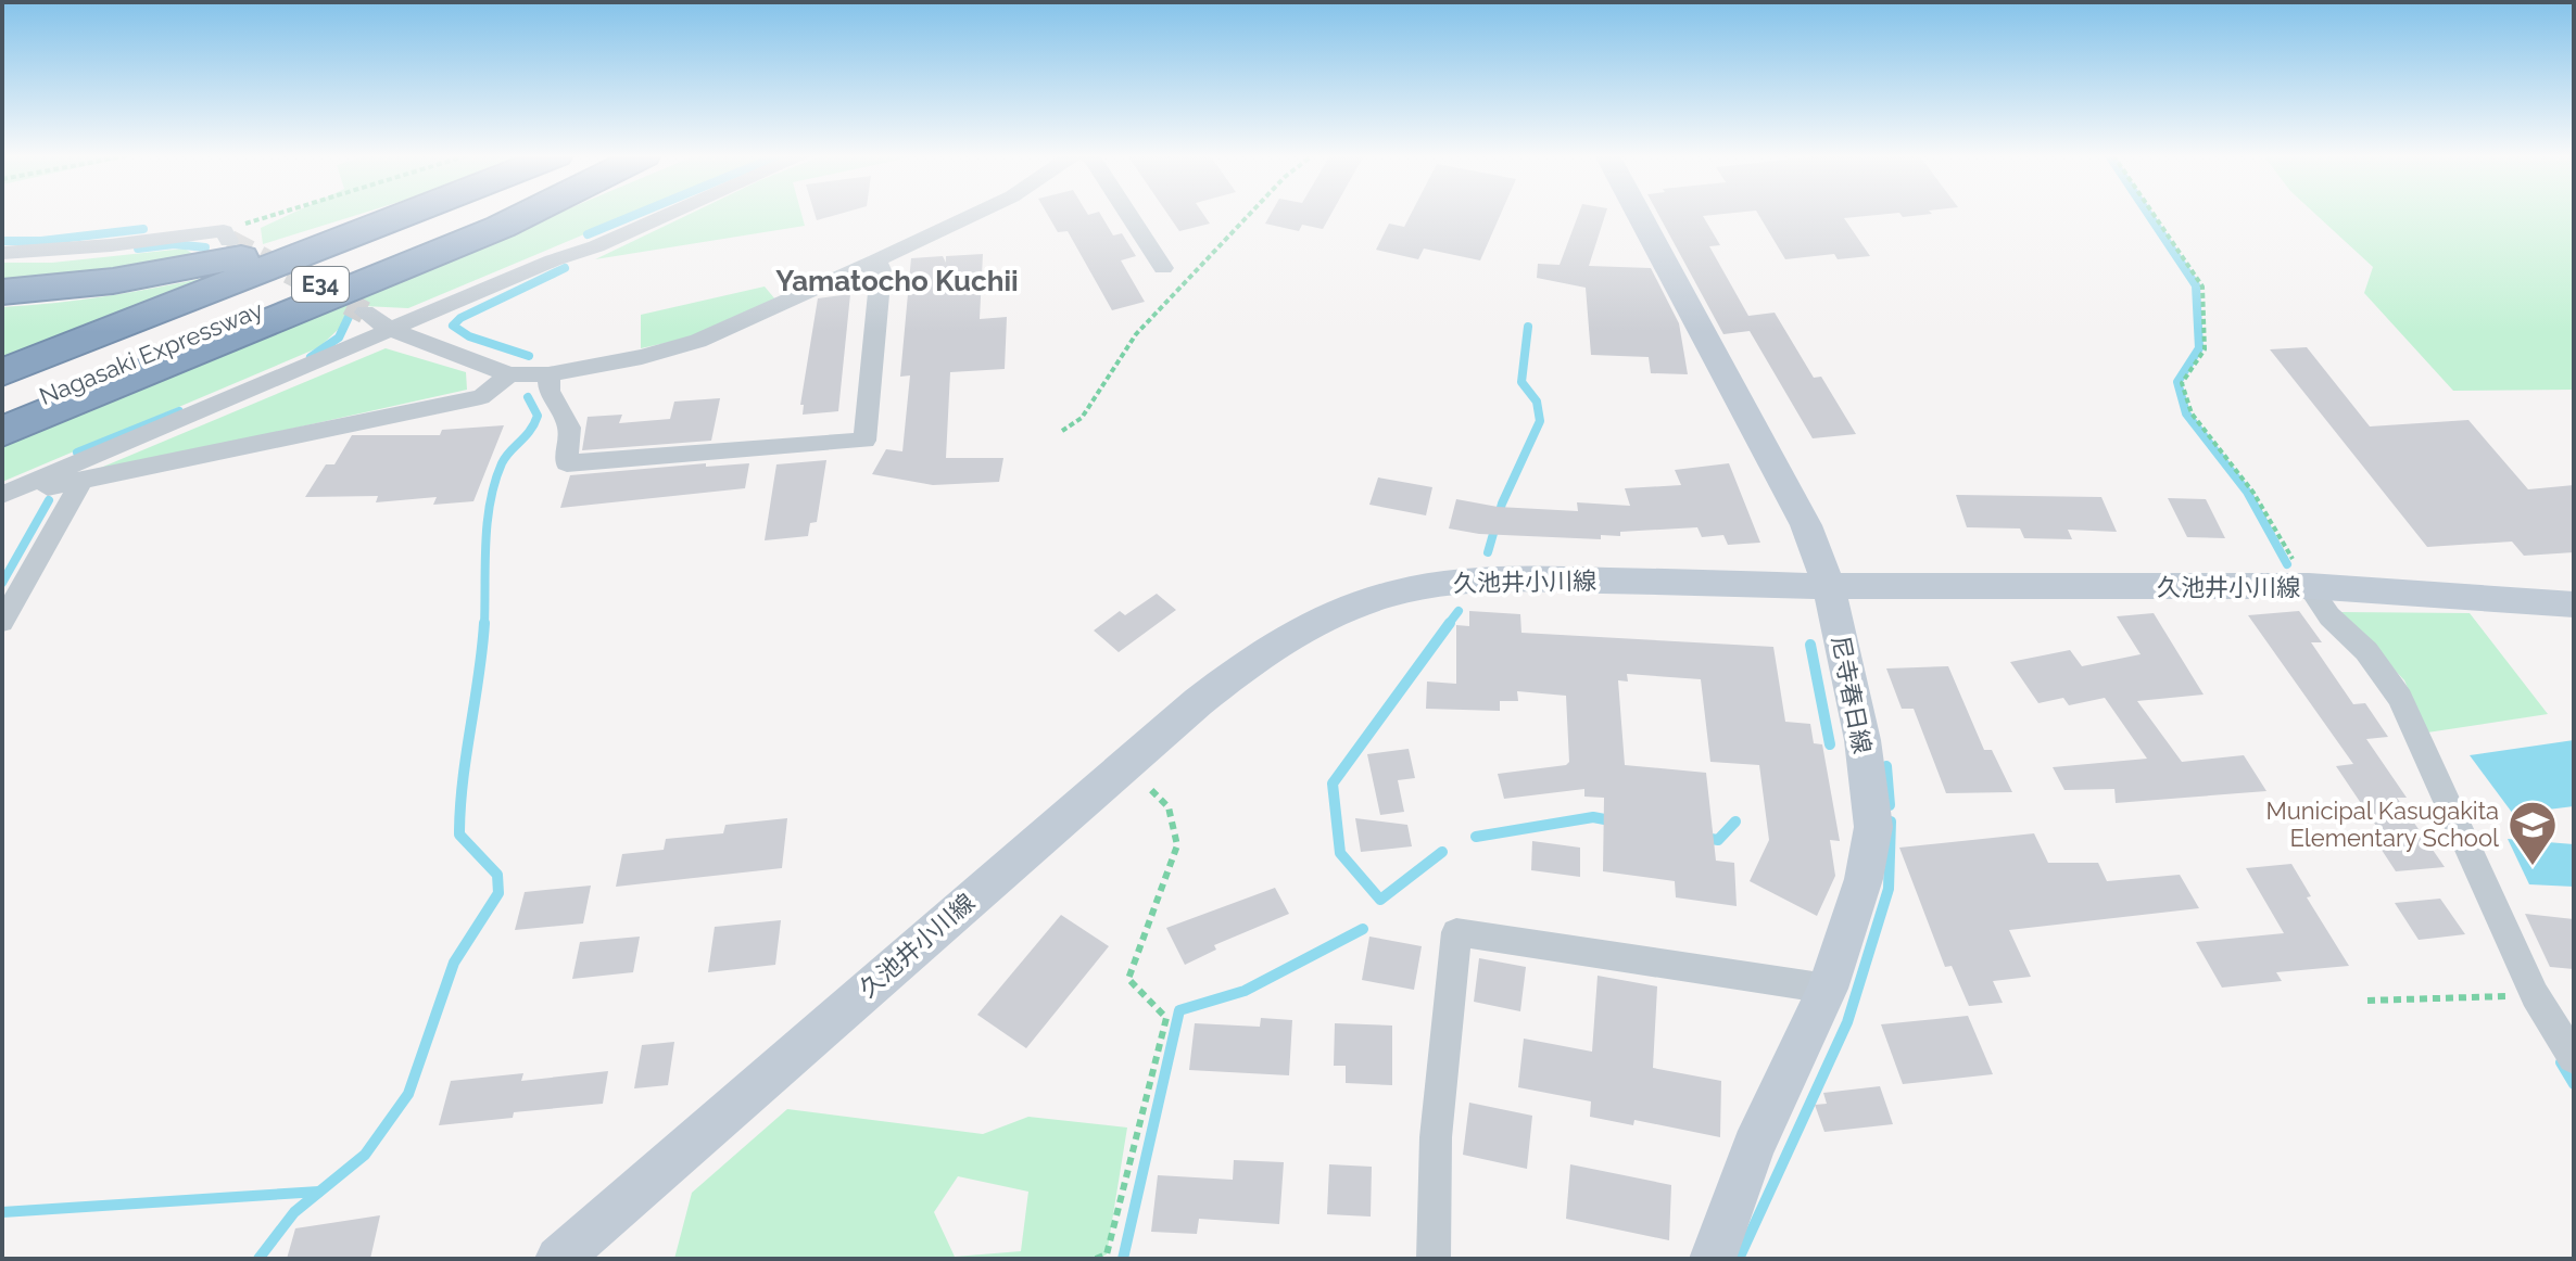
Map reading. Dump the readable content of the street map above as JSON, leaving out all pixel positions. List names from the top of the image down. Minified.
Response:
{"streets":{"highway":["E34","Nagasaki Expressway"],"street":["久池井小川線","尼寺春日線"]},"crossings":[["久池井小川線","尼寺春日線"]],"districts":["Yamatocho Kuchii"],"places":{"school or university":["Municipal Kasugakita Elementary School"]}}
